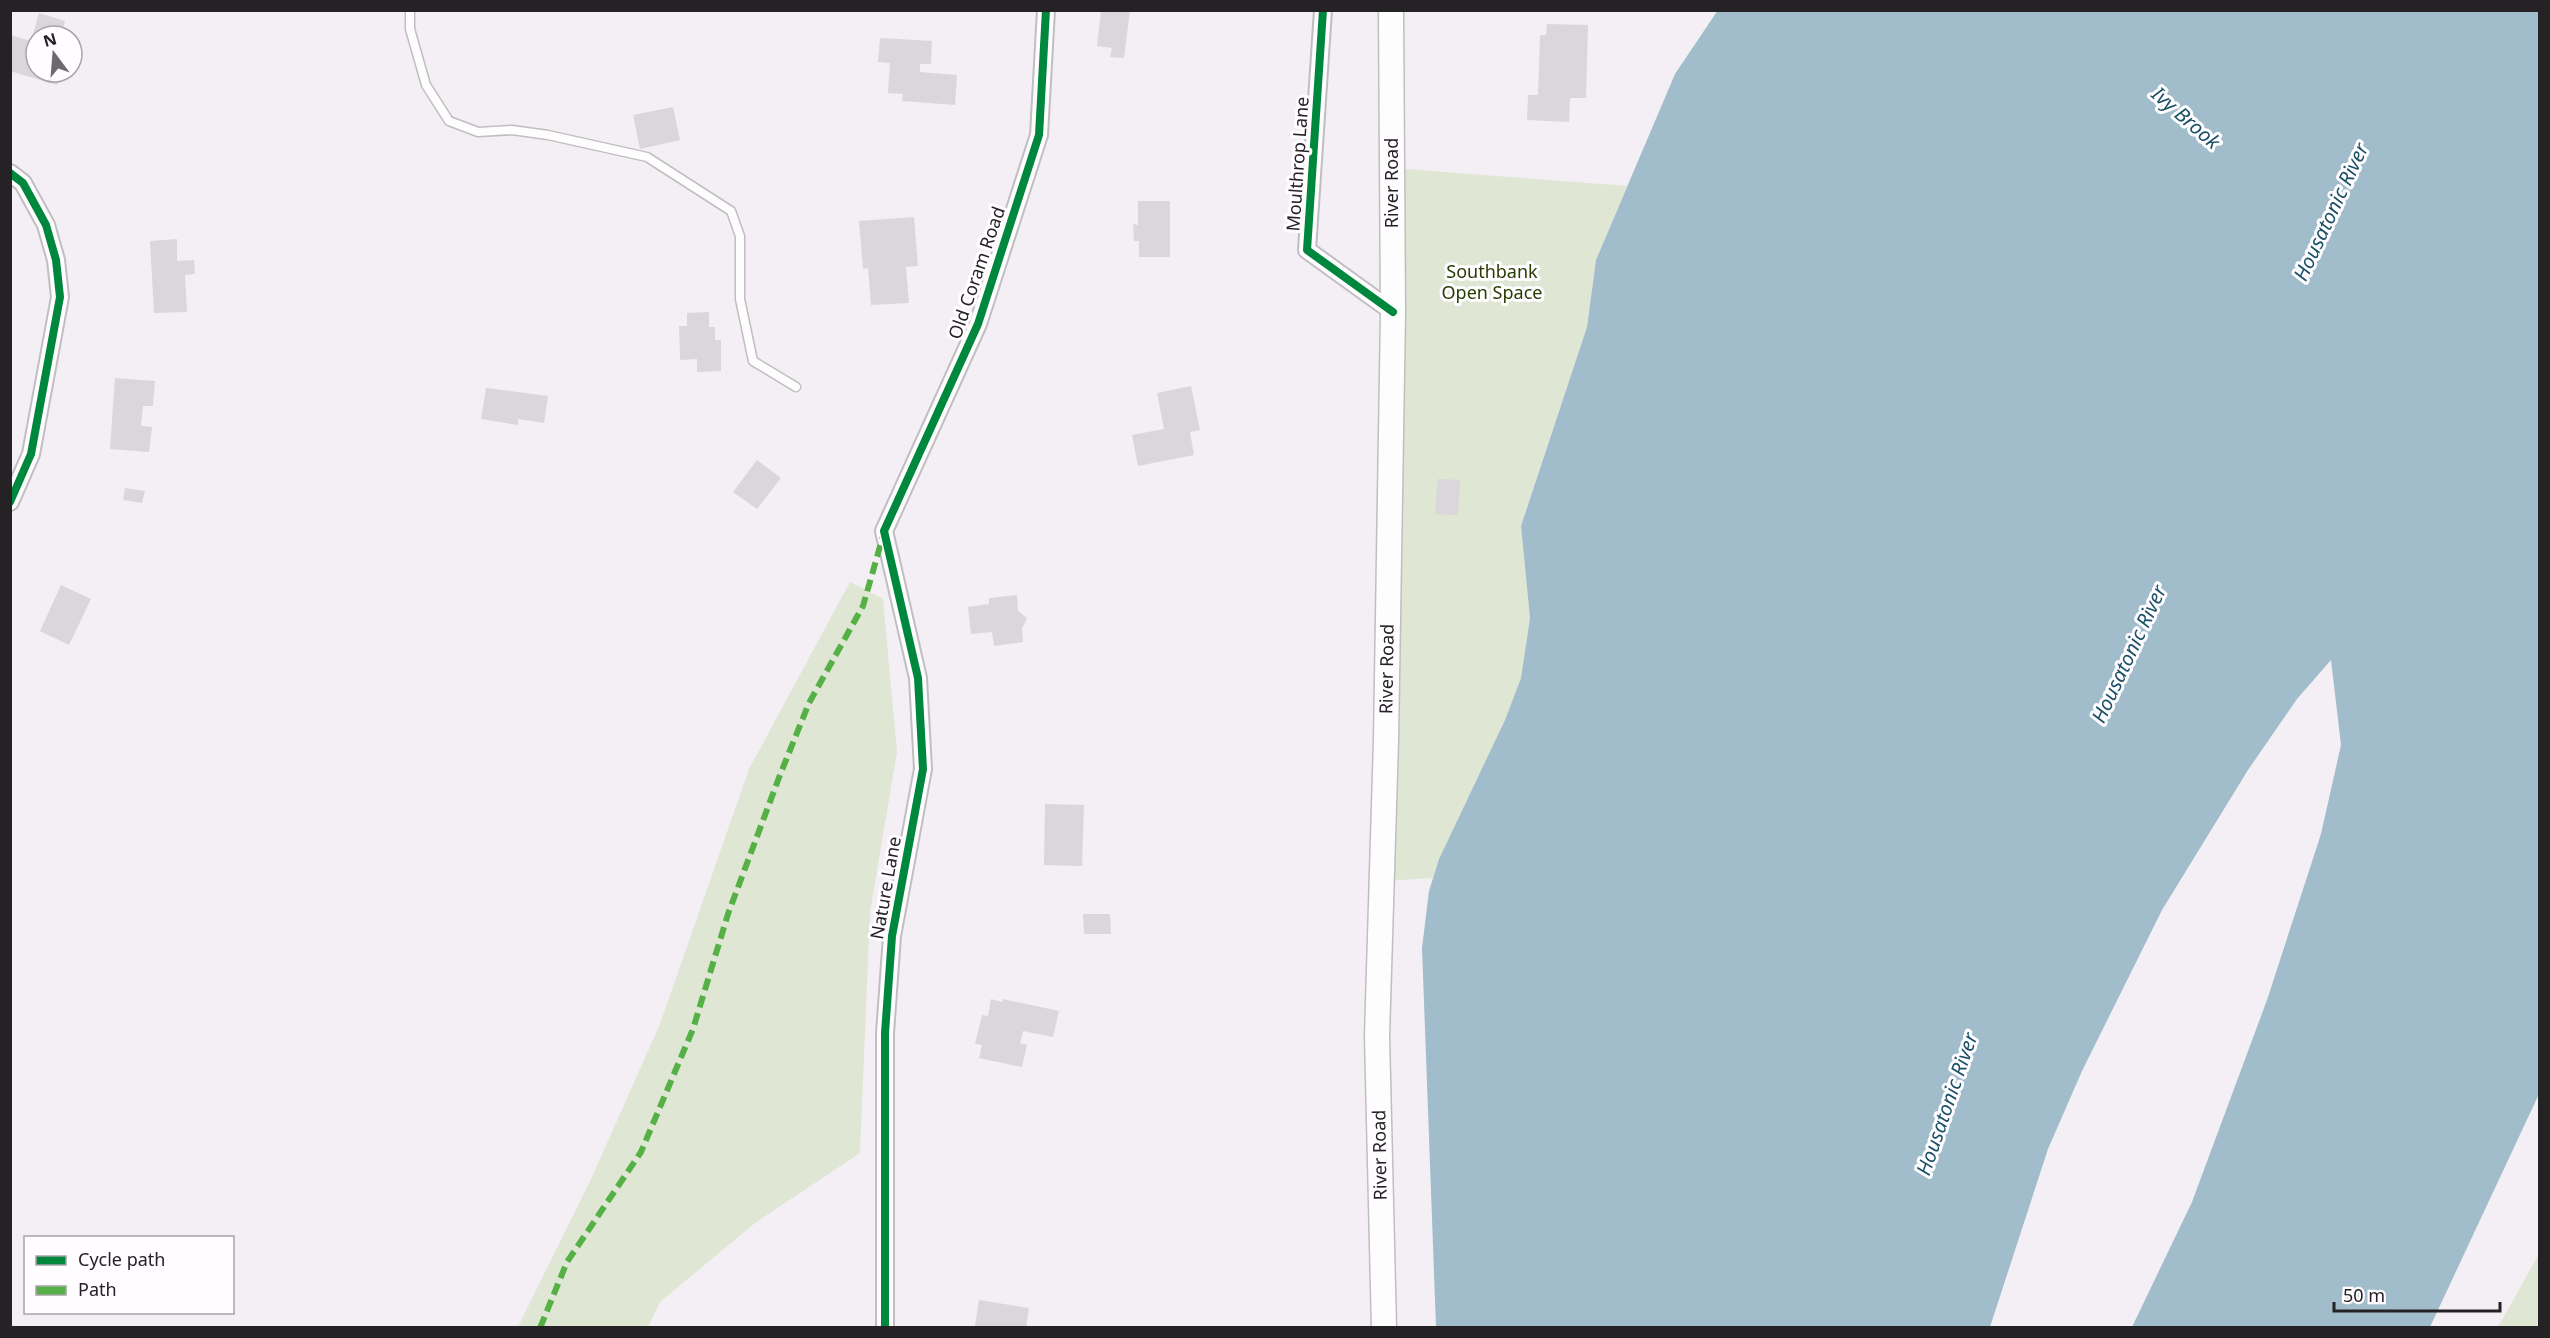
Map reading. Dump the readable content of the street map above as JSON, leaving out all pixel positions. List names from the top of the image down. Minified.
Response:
{"streets":{"main road":["River Road"],"street":["Moulthrop Lane","Old Coram Road","Nature Lane"]},"crossings":[["Moulthrop Lane","River Road"],["Old Coram Road","Nature Lane"]],"water":["Ivy Brook","Housatonic River"],"parks":["Southbank Open Space"],"legend":["Cycle path","Path"],"scale_bar":"50 m","north":"top"}
